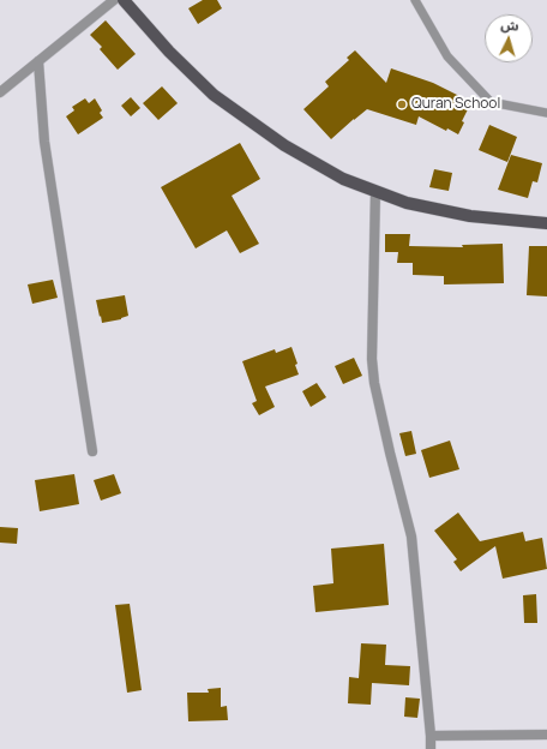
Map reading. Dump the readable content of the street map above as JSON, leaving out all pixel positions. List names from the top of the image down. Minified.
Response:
{"places":["Quran School"],"north":"top"}
